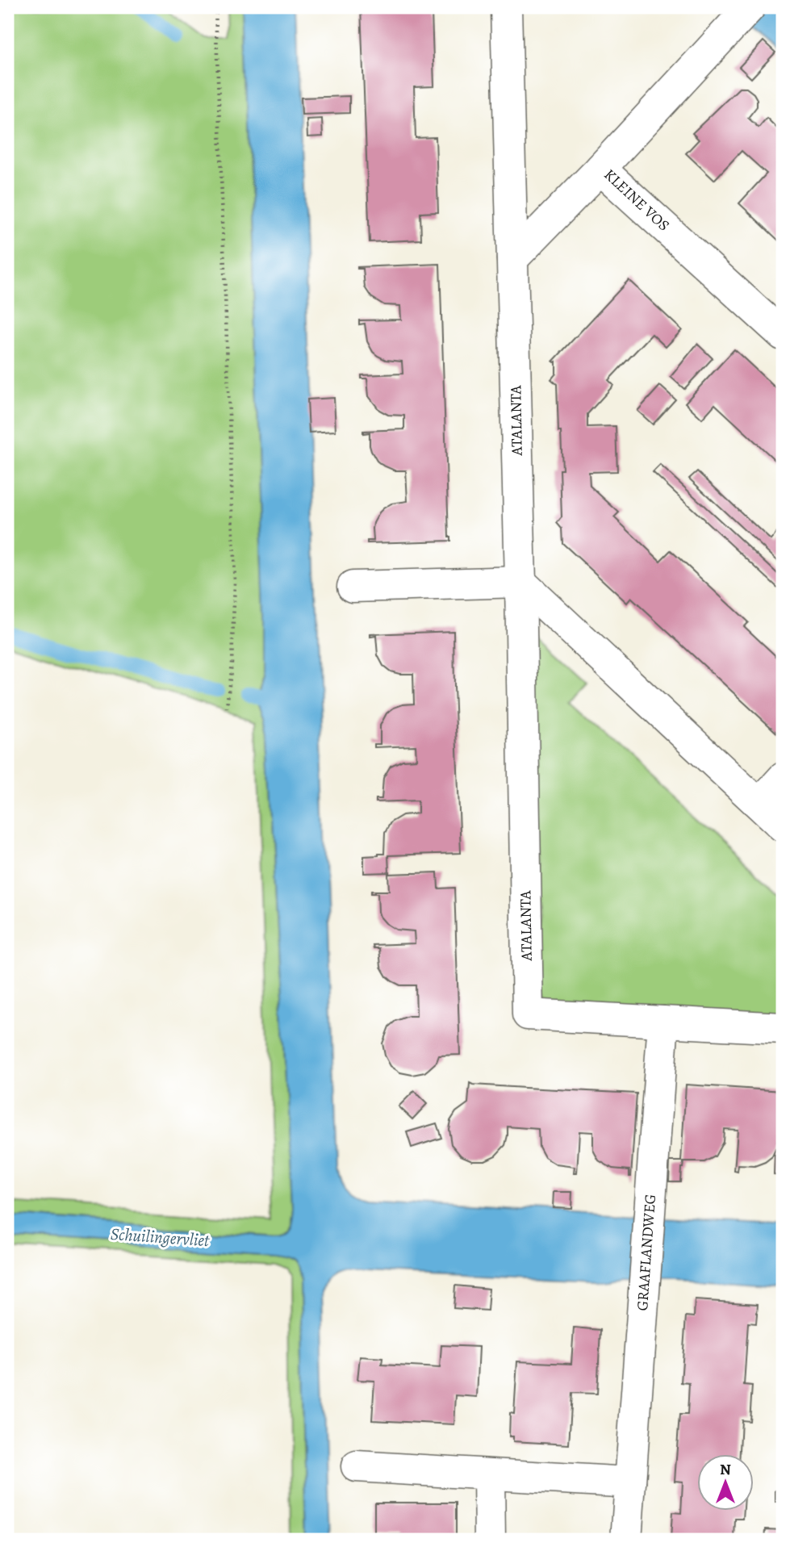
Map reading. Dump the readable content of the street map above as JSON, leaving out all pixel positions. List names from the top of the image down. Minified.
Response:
{"streets":{"street":["KLEINE VOS","ATALANTA","GRAAFLANDWEG"]},"crossings":[["ATALANTA","GRAAFLANDWEG"]],"water":["Schuilingervliet"],"north":"top"}
